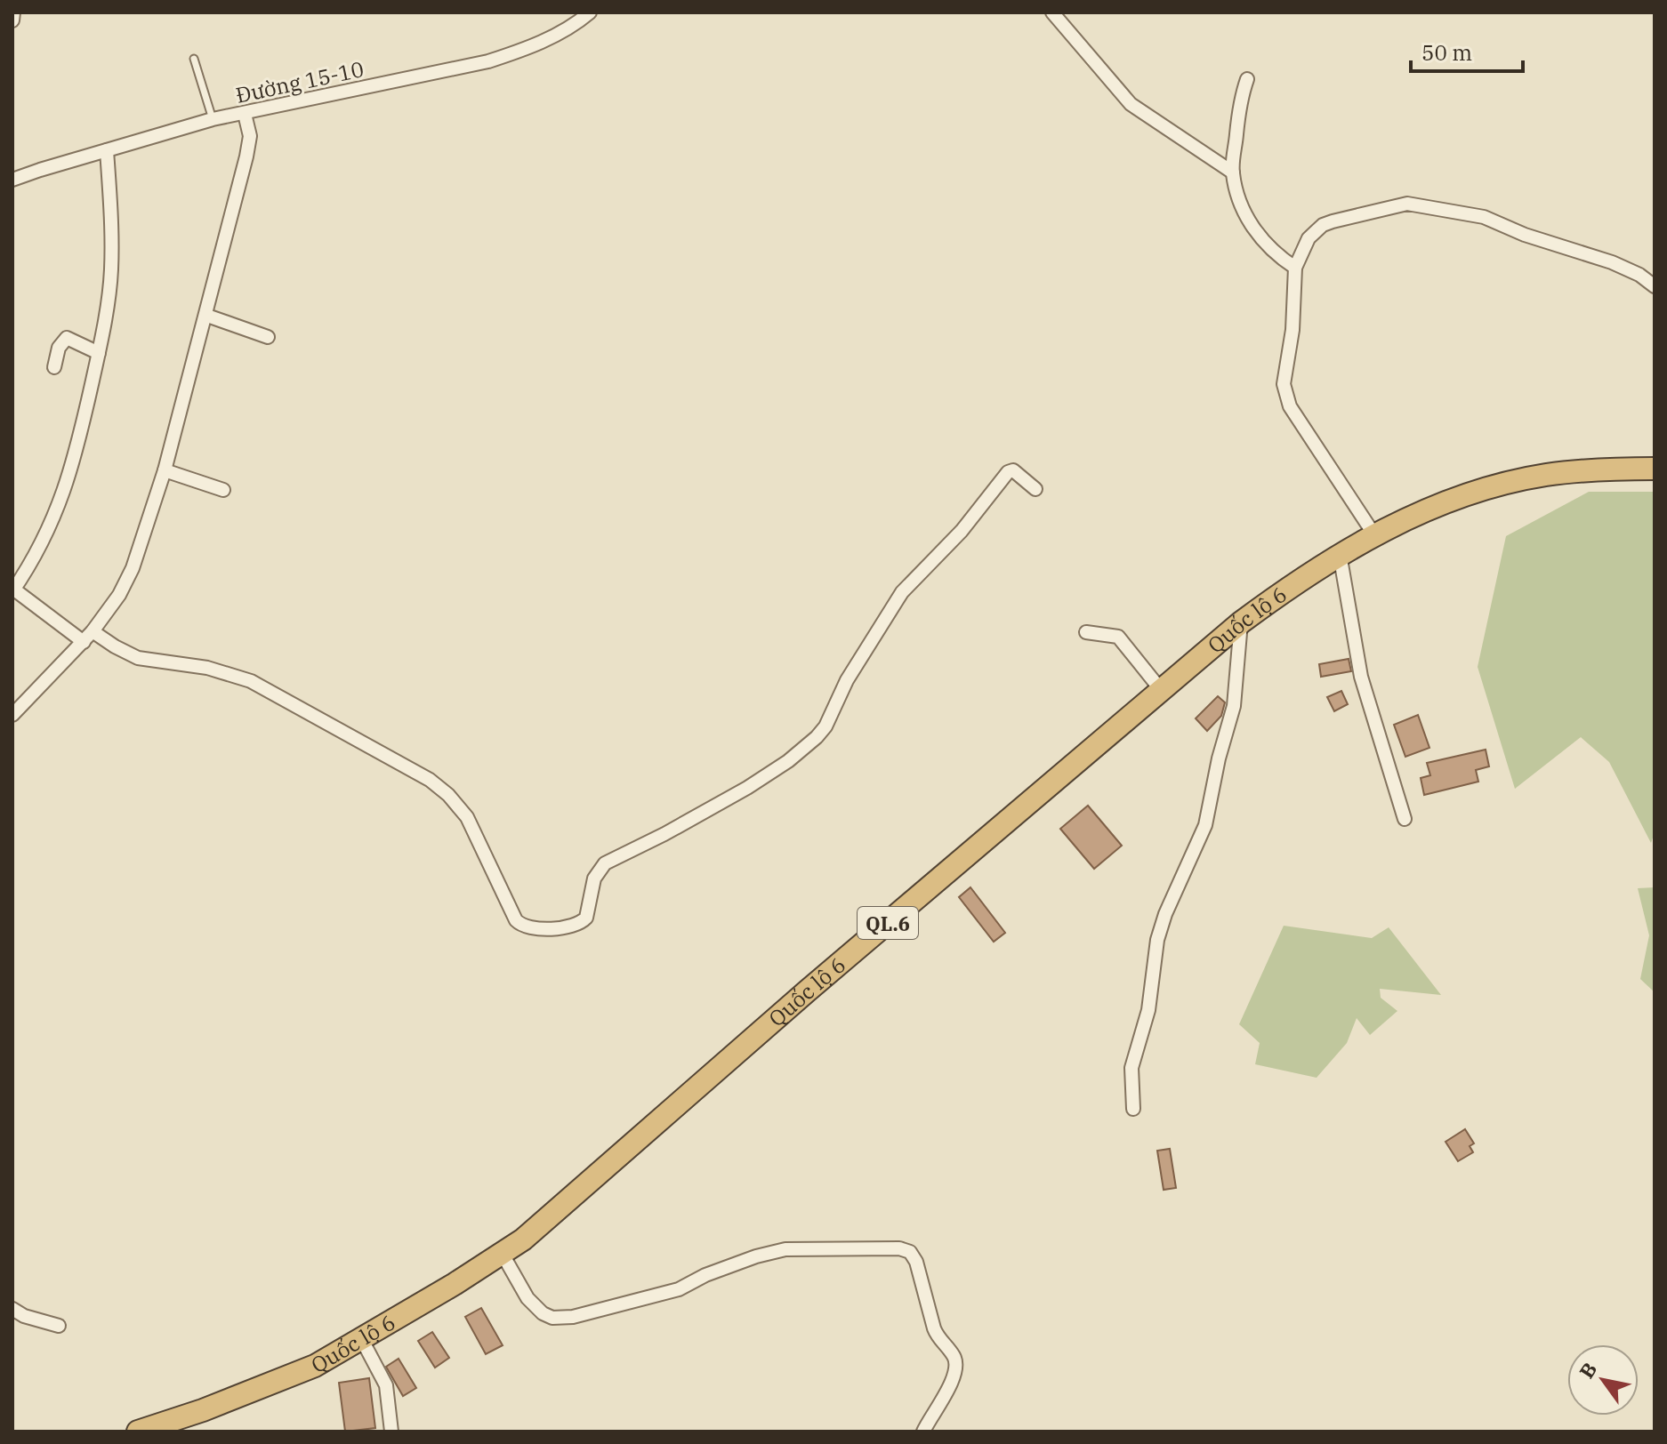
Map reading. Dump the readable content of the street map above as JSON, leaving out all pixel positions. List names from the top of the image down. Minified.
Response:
{"streets":{"highway":["Quốc lộ 6","QL.6"],"street":["Đường 15-10"]},"scale_bar":"50 m","north":"top left"}
